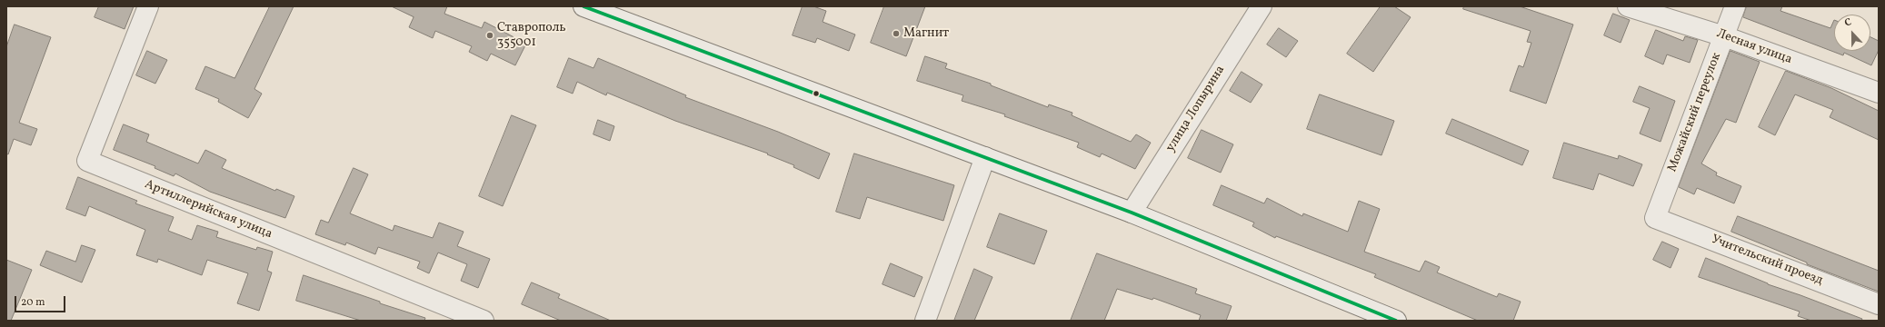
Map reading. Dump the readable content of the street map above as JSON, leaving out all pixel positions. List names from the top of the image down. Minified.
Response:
{"streets":{"street":["Лесная улица","улица Лопырина","Можайский переулок","Артиллерийская улица","Учительский проезд"]},"crossings":[["Лесная улица","Можайский переулок"],["Можайский переулок","Учительский проезд"]],"places":["Магнит","Ставрополь 355001"],"scale_bar":"20 m","north":"top"}
